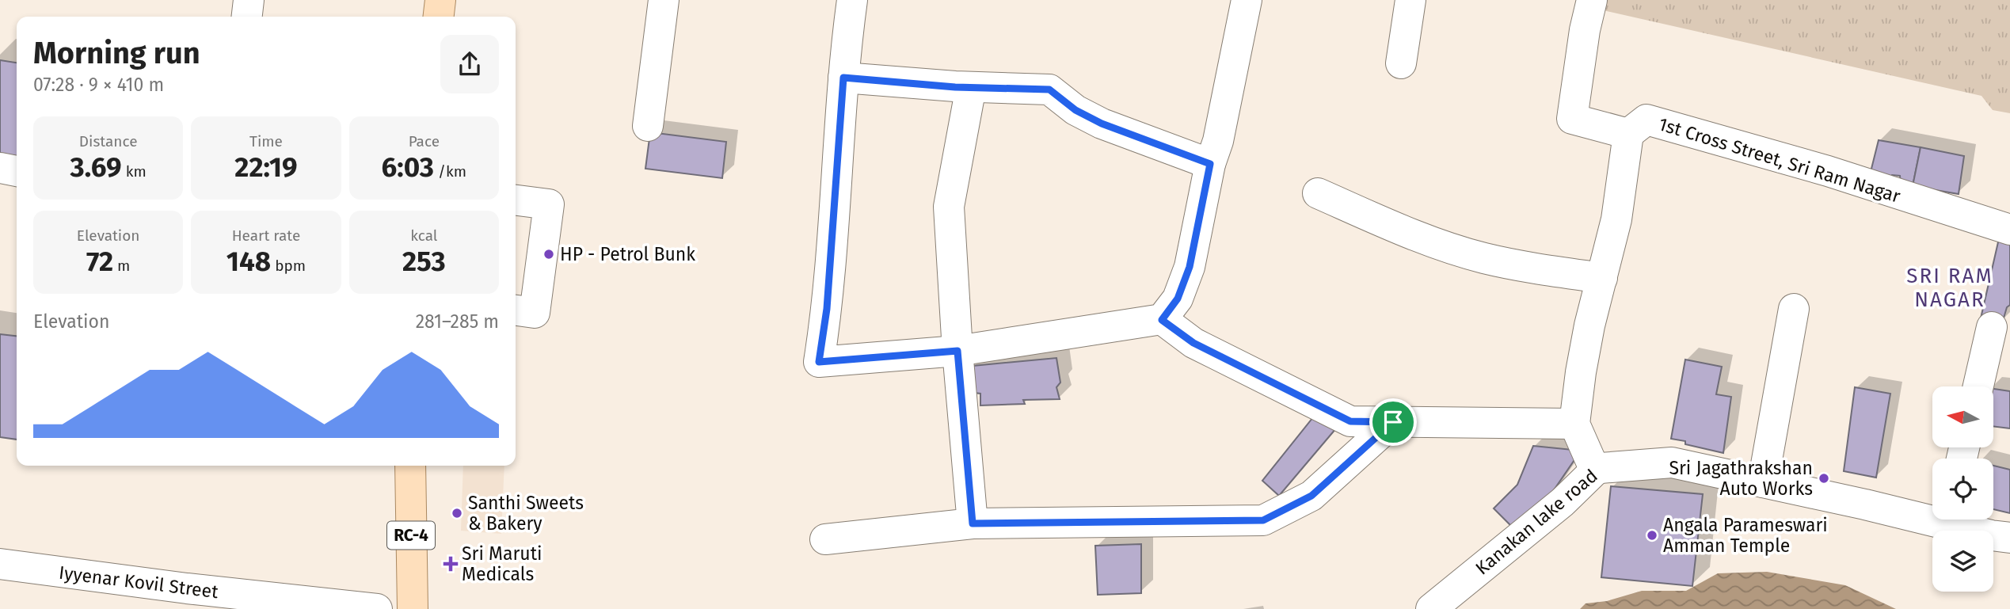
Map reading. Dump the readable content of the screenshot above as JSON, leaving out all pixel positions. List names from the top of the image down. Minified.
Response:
{"streets":{"main road":["RC-4"],"street":["1st Cross Street, Sri Ram Nagar","Kanakan lake road","Iyyenar Kovil Street"]},"districts":["SRI RAM NAGAR"],"places":{"other":["HP - Petrol Bunk","Sri Jagathrakshan Auto Works","Santhi Sweets & Bakery","Angala Parameswari Amman Temple"],"health":["Sri Maruti Medicals"]},"north":"left","page":{"heading":["Morning run","07:28 · 9 × 410 m"],"stats":[["Distance","3.69 km"],["Time","22:19"],["Pace","6:03 /km"],["Elevation","72 m"],["Heart rate","148 bpm"],["kcal","253"]],"chart":["Elevation","281–285 m"]}}
